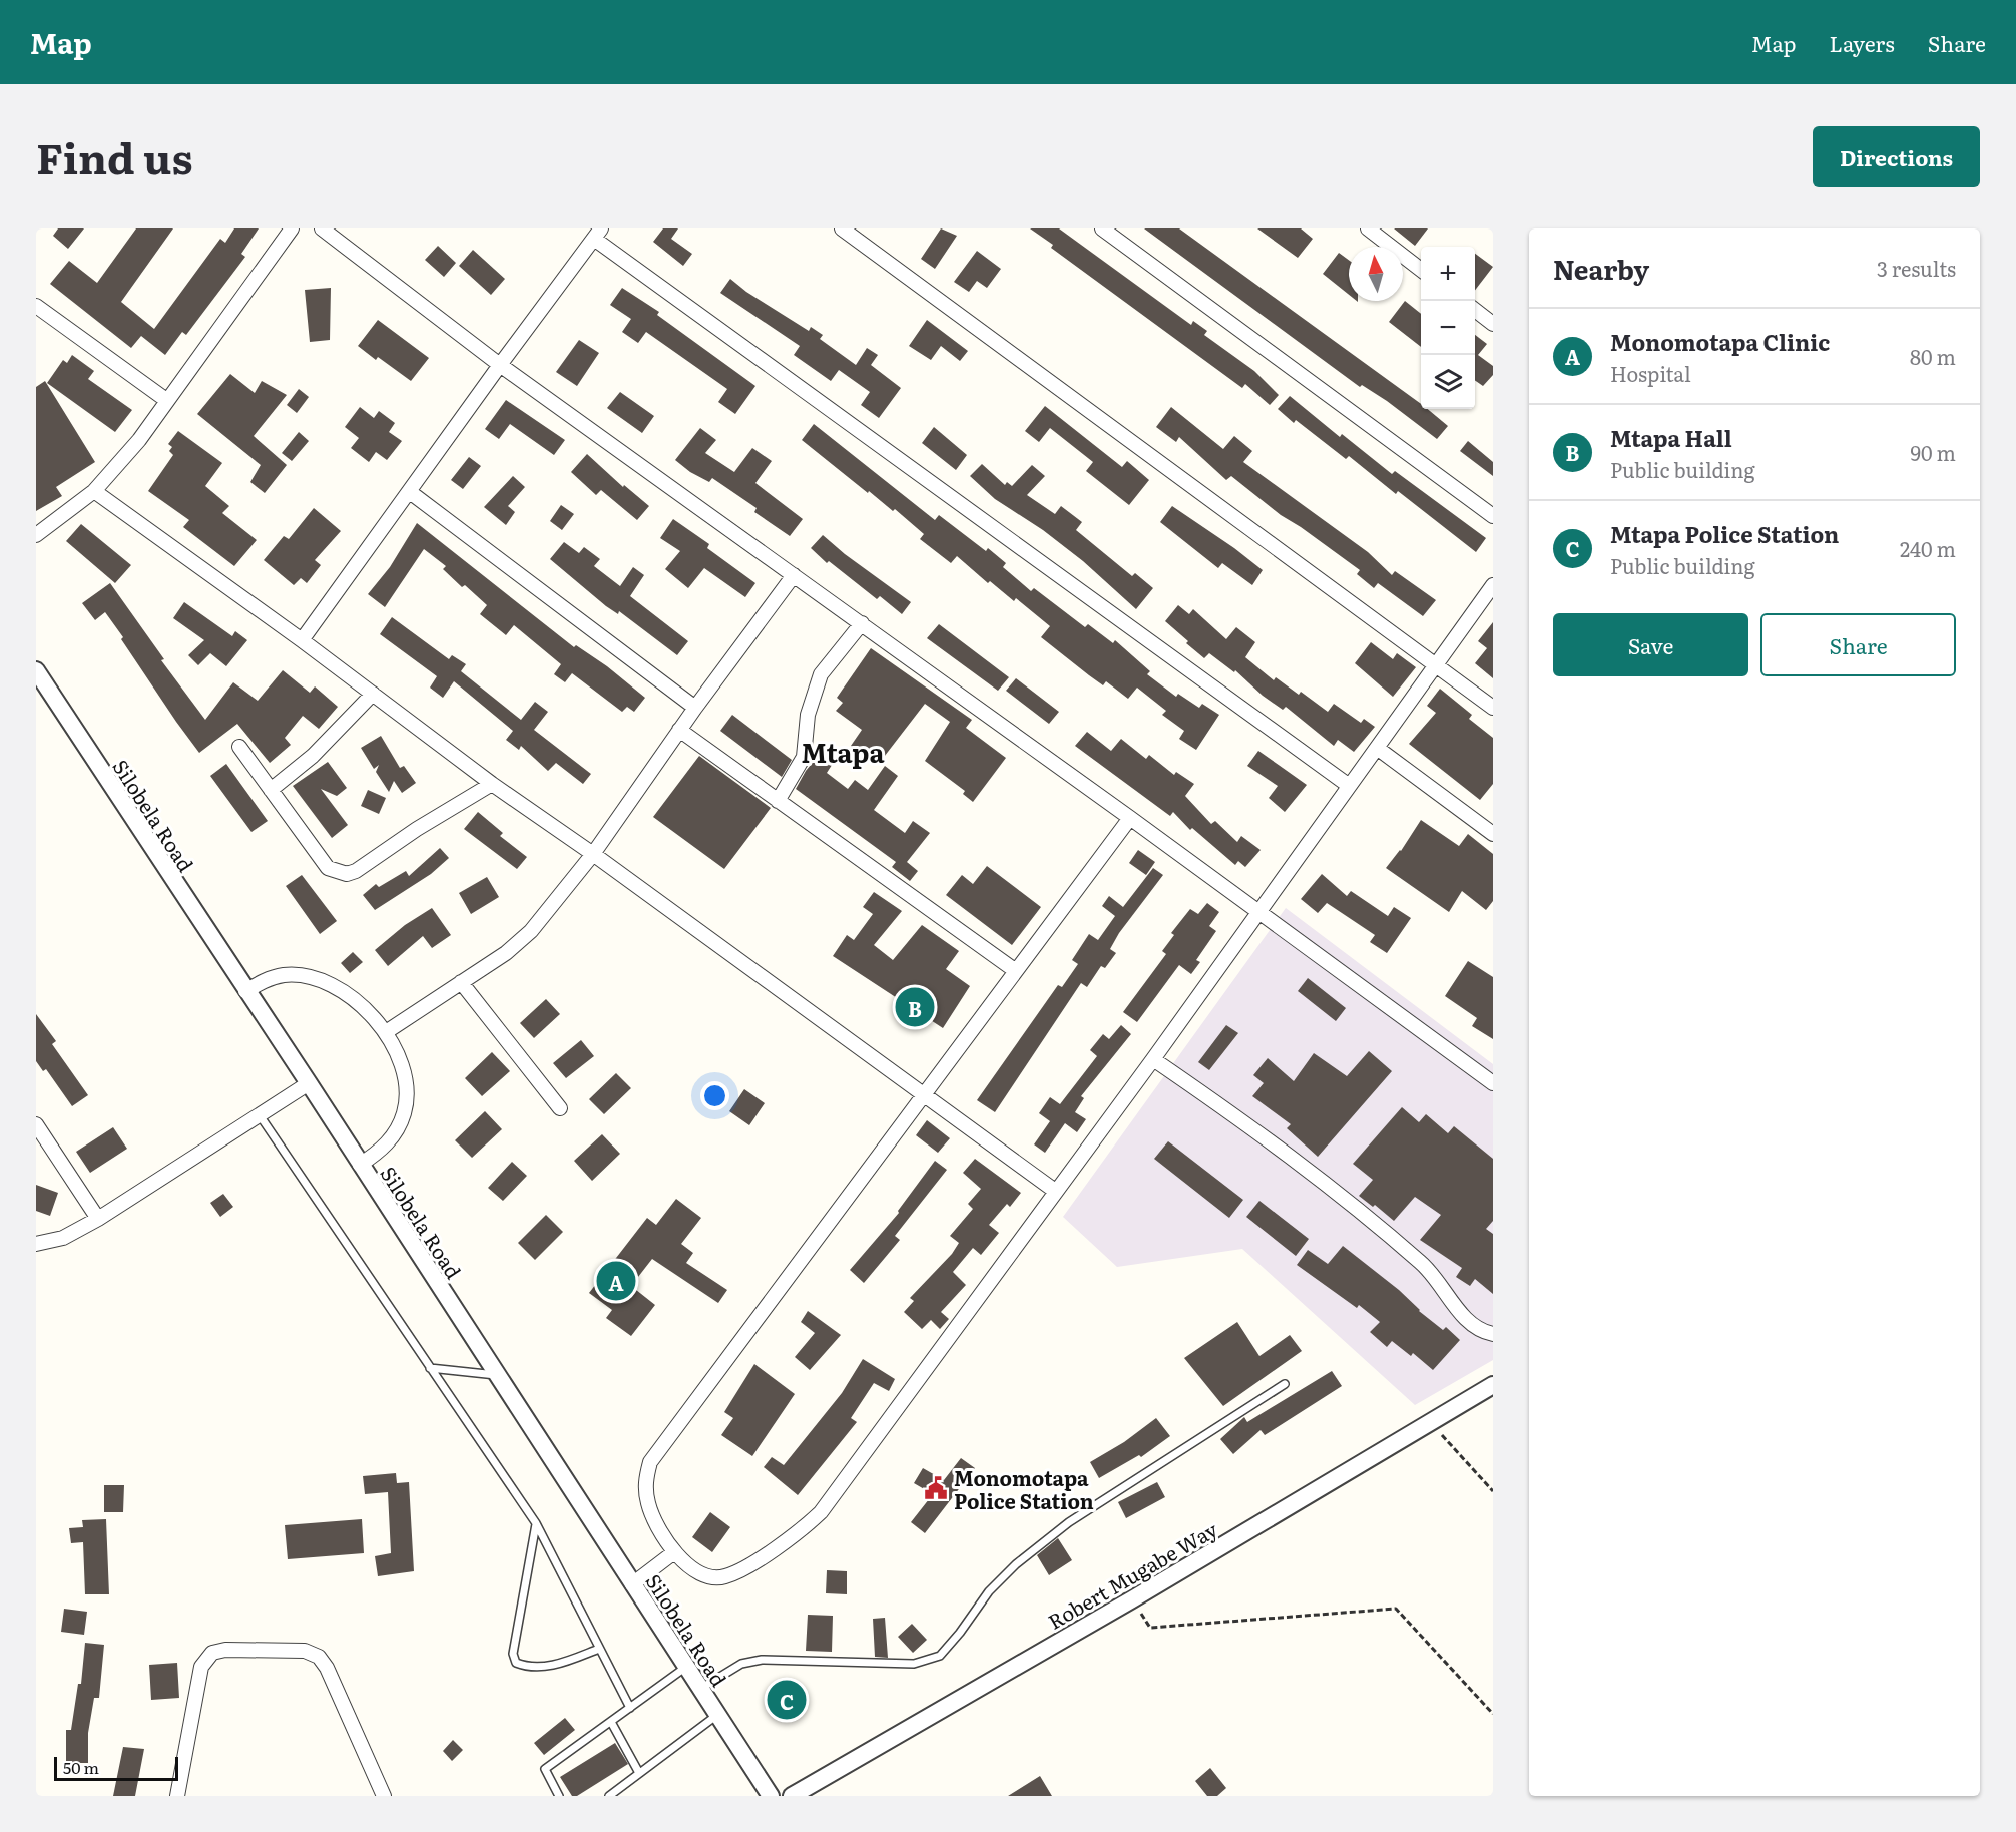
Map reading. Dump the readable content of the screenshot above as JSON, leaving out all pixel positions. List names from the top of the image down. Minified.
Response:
{"streets":{"street":["Silobela Road","Robert Mugabe Way"]},"districts":["Mtapa"],"places":{"public building":["Monomotapa Police Station"]},"scale_bar":"50 m","north":"top","page":{"header":"Map","nav":["Map","Layers","Share"],"title":"Find us","buttons":["Directions",["Save","Share"]],"heading":["Nearby","3 results"],"map_buttons":["+","−"],"list":[{"mark":"A","name":"Monomotapa Clinic","note":"Hospital","value":"80 m"},{"mark":"B","name":"Mtapa Hall","note":"Public building","value":"90 m"},{"mark":"C","name":"Mtapa Police Station","note":"Public building","value":"240 m"}],"pins":["B","A","C"],"scale":"50 m"}}
